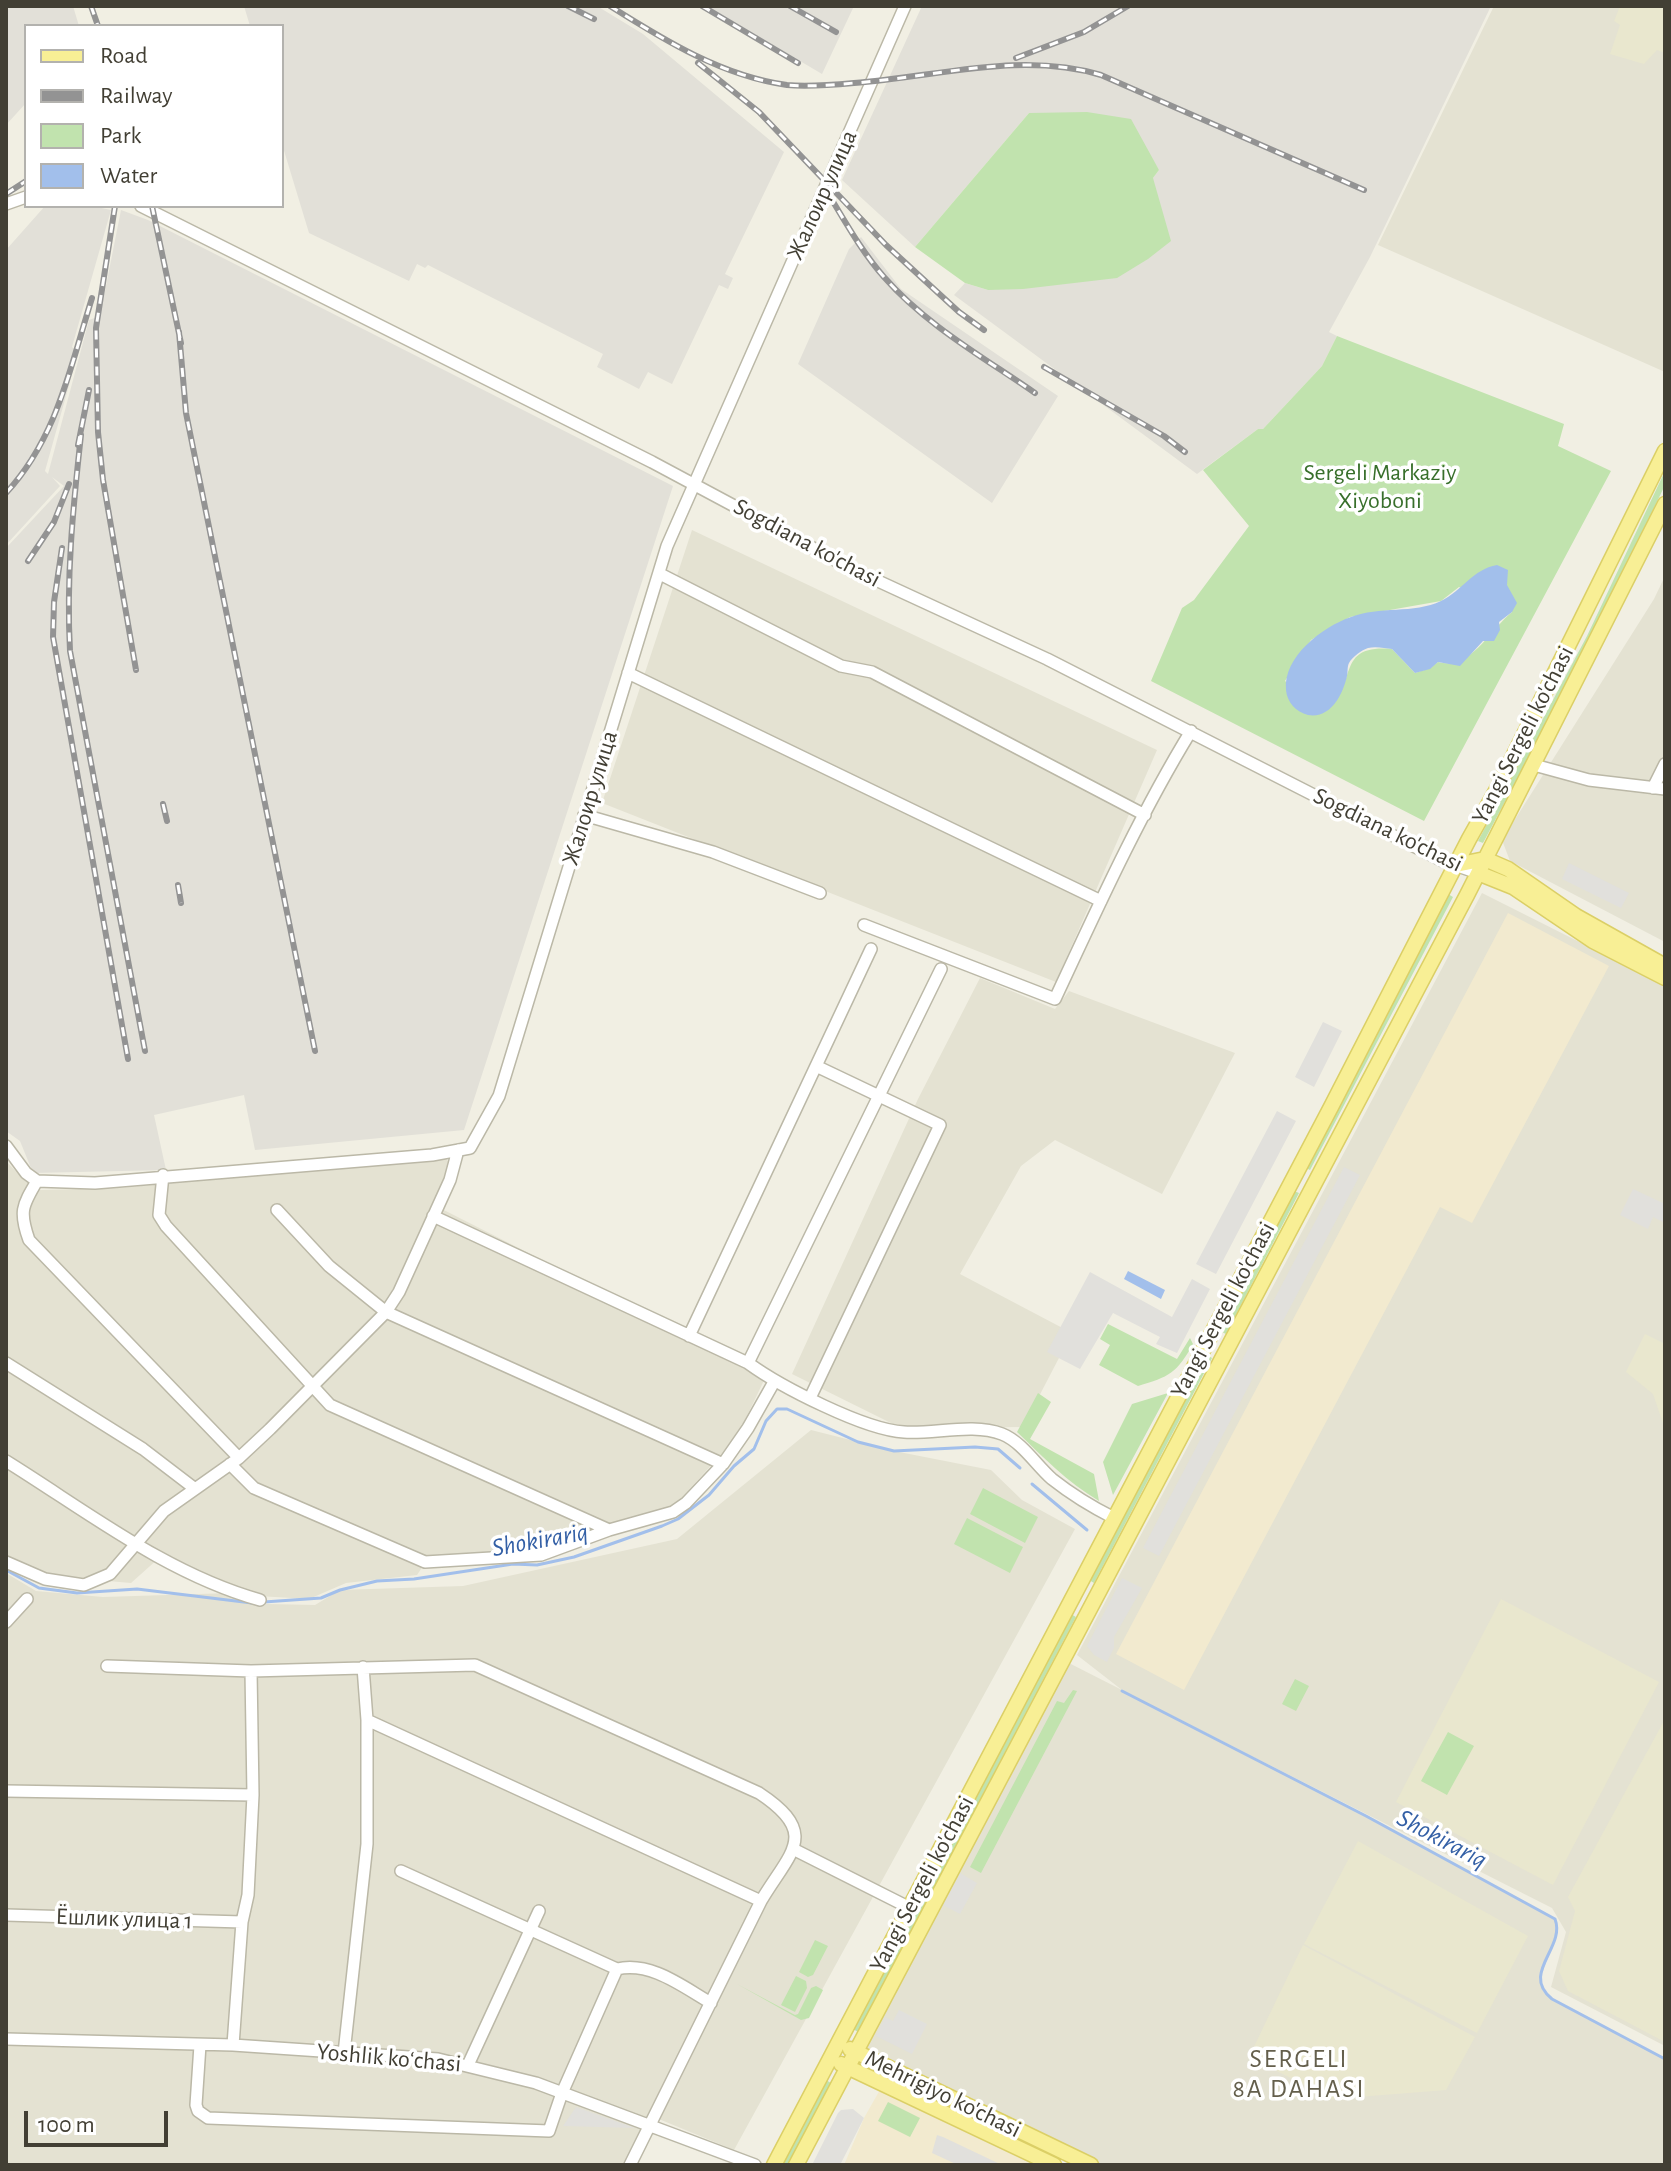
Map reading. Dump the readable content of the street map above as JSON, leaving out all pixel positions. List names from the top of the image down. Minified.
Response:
{"streets":{"main road":["Yangi Sergeli ko'chasi","Mehrigiyo ko'chasi"],"street":["Жалоир улица","Sogdiana ko'chasi","Ёшлик улица 1","Yoshlik koʻchasi"]},"crossings":[["Жалоир улица","Sogdiana ko'chasi"],["Sogdiana ko'chasi","Yangi Sergeli ko'chasi"],["Yangi Sergeli ko'chasi","Mehrigiyo ko'chasi"]],"districts":["SERGELI 8A DAHASI"],"water":["Shokirariq"],"parks":["Sergeli Markaziy Xiyoboni"],"legend":["Road","Railway","Park","Water"],"scale_bar":"100 m"}
